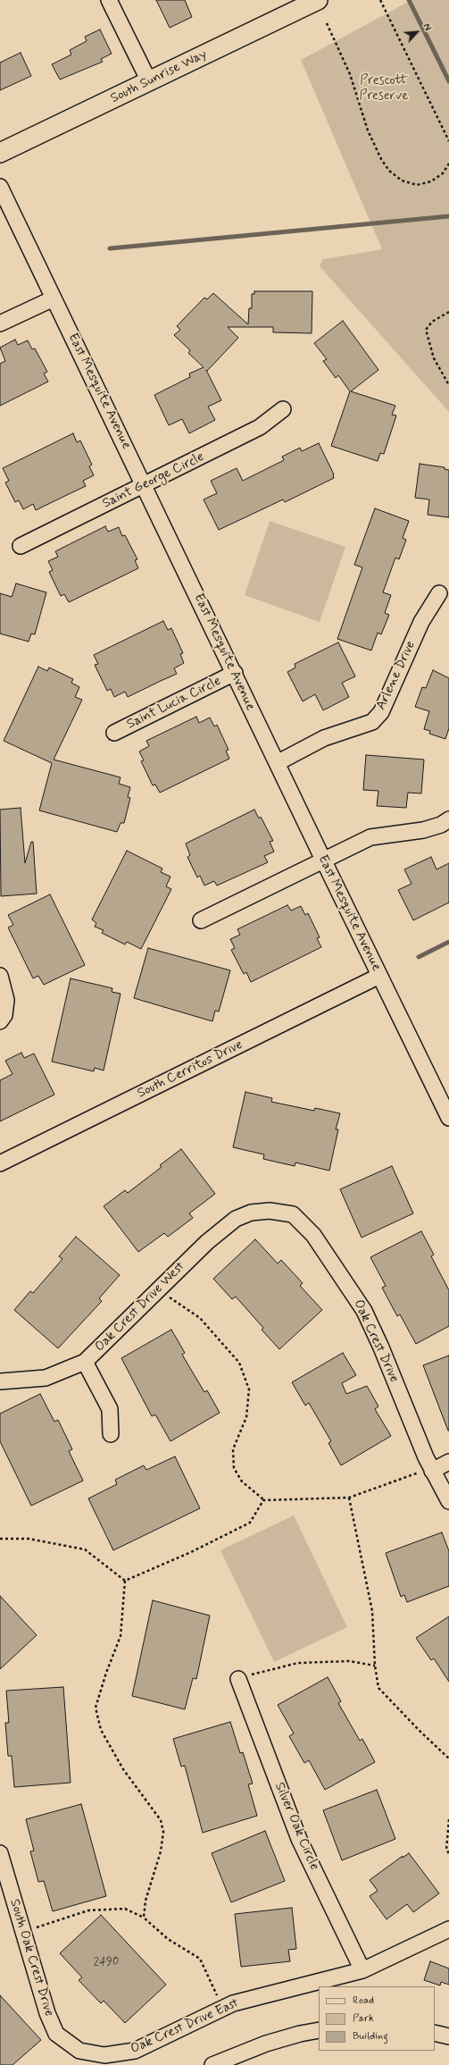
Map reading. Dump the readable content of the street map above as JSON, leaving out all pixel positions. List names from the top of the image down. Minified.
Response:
{"streets":{"main road":["South Sunrise Way"],"street":["East Mesquite Avenue","Saint George Circle","Arlene Drive","Saint Lucia Circle","South Cerritos Drive","Oak Crest Drive West","Oak Crest Drive","Silver Oak Circle","South Oak Crest Drive","Oak Crest Drive East"]},"crossings":[["East Mesquite Avenue","Saint George Circle"],["East Mesquite Avenue","Arlene Drive"],["East Mesquite Avenue","Saint Lucia Circle"],["East Mesquite Avenue","South Cerritos Drive"],["Oak Crest Drive West","Oak Crest Drive"],["Silver Oak Circle","Oak Crest Drive East"],["South Oak Crest Drive","Oak Crest Drive East"]],"parks":["Prescott Preserve"],"house_numbers":["2490"],"legend":["Road","Park","Building"],"north":"top right"}
